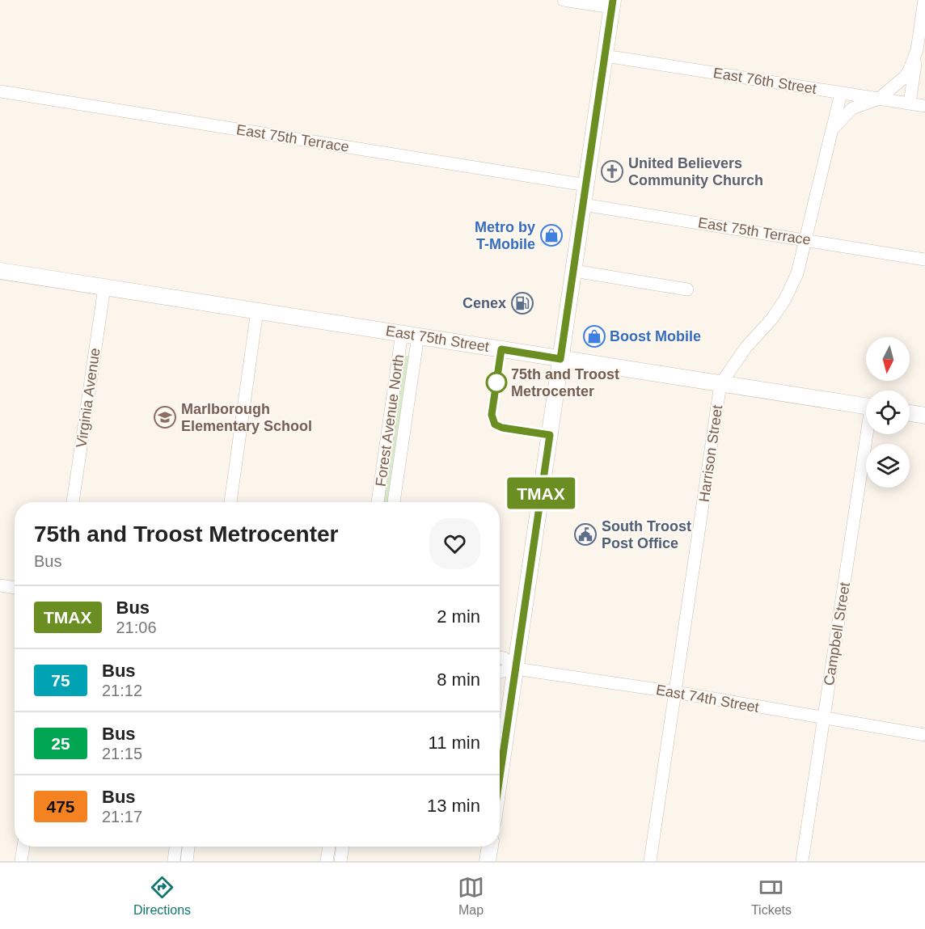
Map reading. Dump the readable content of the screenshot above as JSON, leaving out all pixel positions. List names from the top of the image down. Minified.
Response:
{"streets":{"main road":["East 75th Street"],"street":["East 76th Street","East 75th Terrace","Virginia Avenue","Forest Avenue North","Harrison Street","Campbell Street","East 74th Street"]},"crossings":[["East 76th Street","Harrison Street"],["East 75th Terrace","Harrison Street"],["East 75th Street","Virginia Avenue"],["East 75th Street","Forest Avenue North"],["East 75th Street","Harrison Street"],["Harrison Street","East 74th Street"],["Campbell Street","East 74th Street"]],"places":{"church":["United Believers Community Church"],"shop":["Metro by T-Mobile","Boost Mobile"],"fuel station":["Cenex"],"other":["75th and Troost Metrocenter"],"school or university":["Marlborough Elementary School"],"public building":["South Troost Post Office"]},"lines":["bus line TMAX"],"north":"bottom","page":{"on_map":"TMAX","heading":["75th and Troost Metrocenter","Bus"],"list":[{"mark":"TMAX","name":"Bus","note":"21:06","value":"2 min"},{"mark":"75","name":"Bus","note":"21:12","value":"8 min"},{"mark":"25","name":"Bus","note":"21:15","value":"11 min"},{"mark":"475","name":"Bus","note":"21:17","value":"13 min"}],"tabs":["Directions","Map","Tickets"]}}
